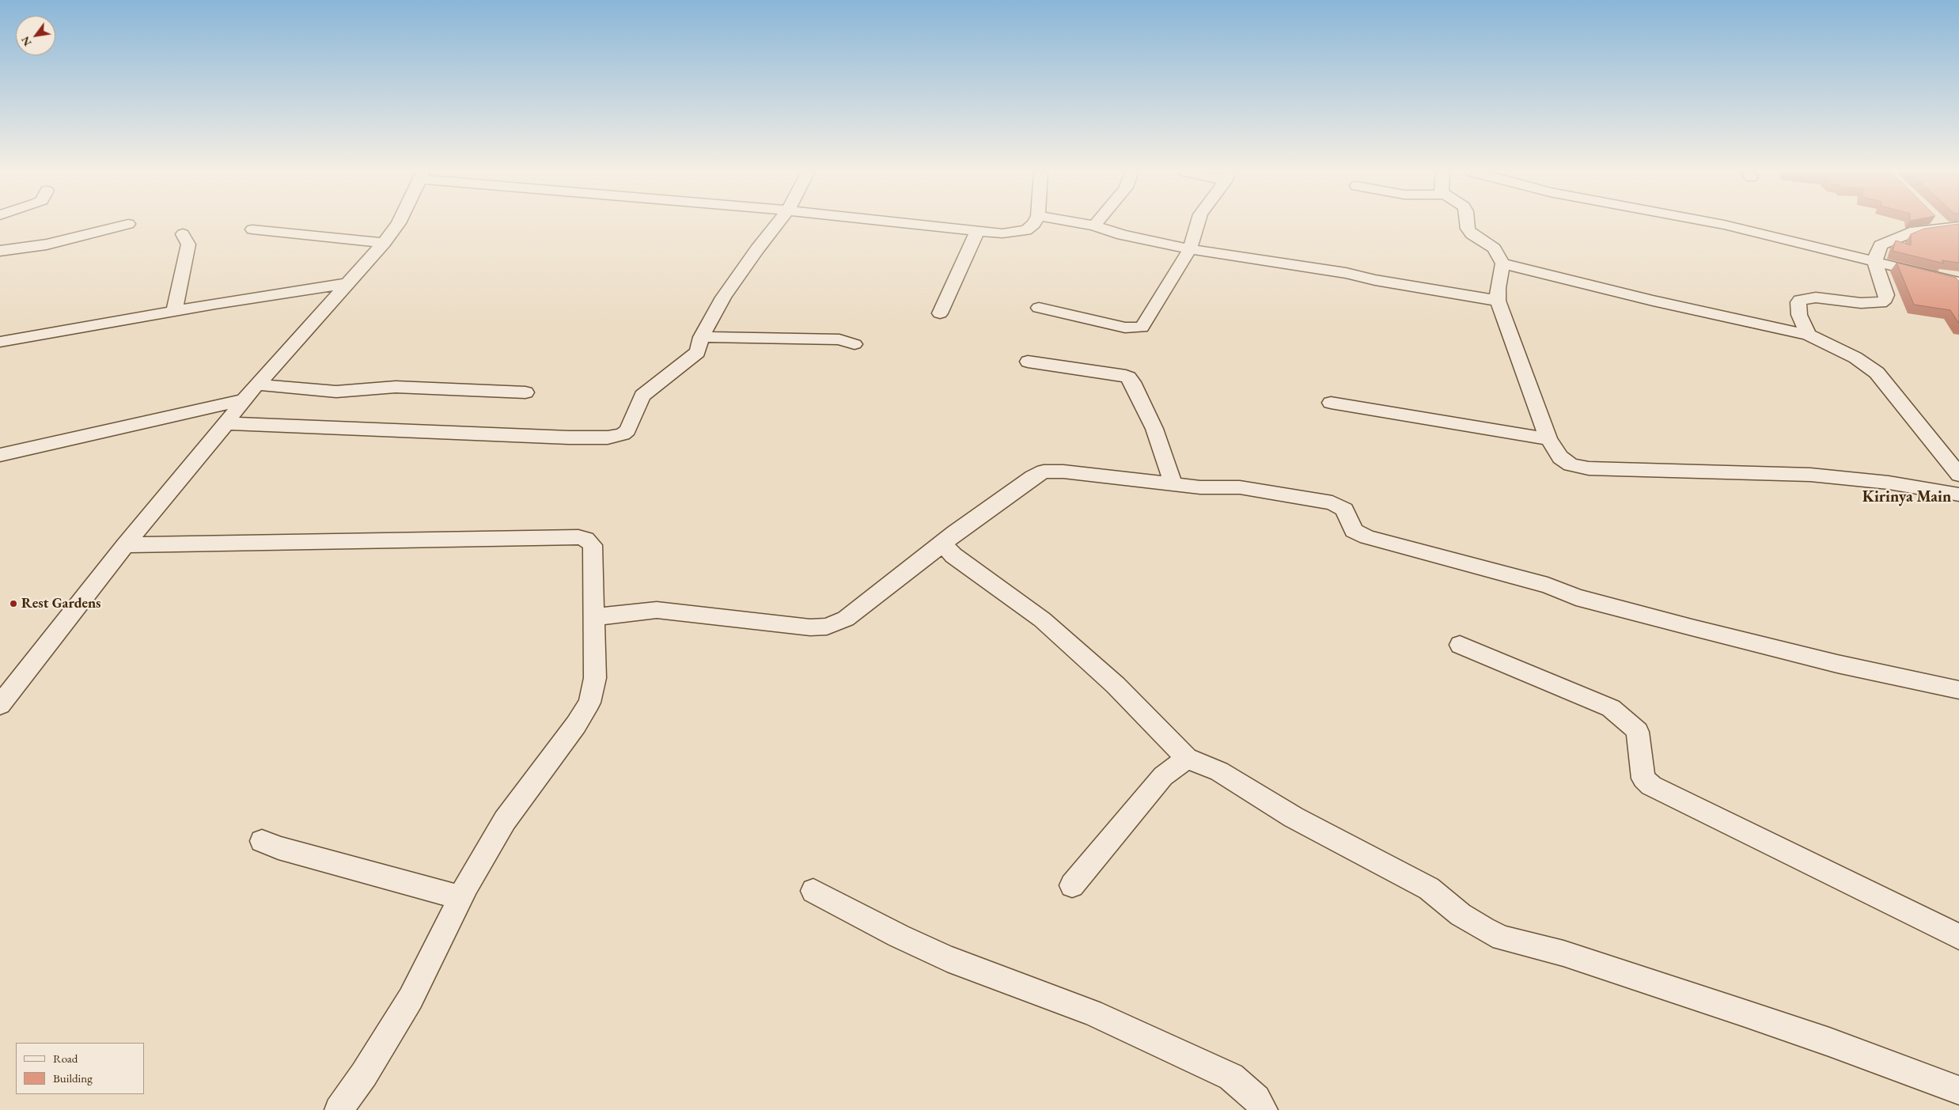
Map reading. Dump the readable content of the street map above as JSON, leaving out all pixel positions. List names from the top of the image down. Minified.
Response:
{"districts":["Kirinya Main"],"places":["Rest Gardens"],"legend":["Road","Building"],"north":"bottom left"}
